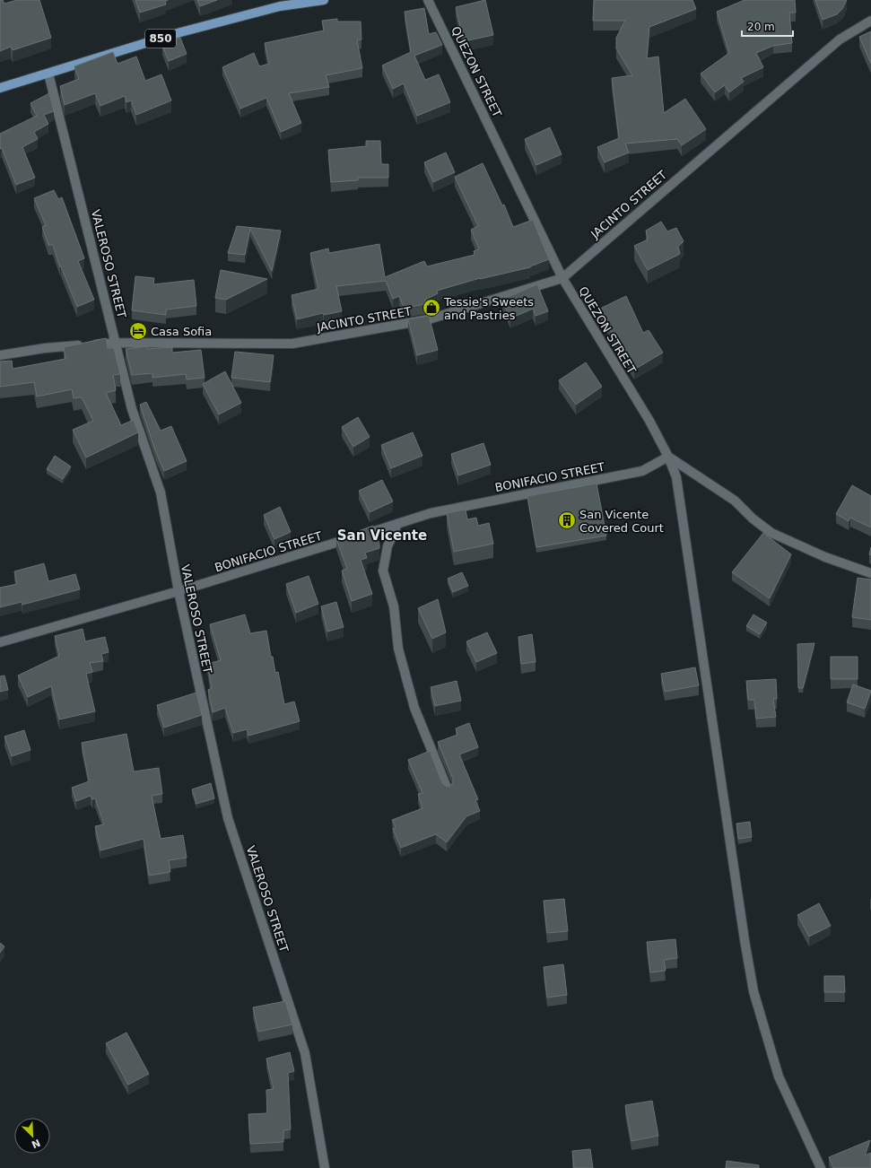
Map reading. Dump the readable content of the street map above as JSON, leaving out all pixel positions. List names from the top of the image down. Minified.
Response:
{"streets":{"main road":["850"],"street":["QUEZON STREET","JACINTO STREET","VALEROSO STREET","BONIFACIO STREET"]},"crossings":[["850","VALEROSO STREET"],["QUEZON STREET","JACINTO STREET"],["QUEZON STREET","BONIFACIO STREET"],["JACINTO STREET","VALEROSO STREET"],["VALEROSO STREET","BONIFACIO STREET"]],"districts":["San Vicente"],"places":{"shop":["Tessie's Sweets and Pastries"],"hotel":["Casa Sofia"],"building":["San Vicente Covered Court"]},"scale_bar":"20 m","north":"bottom right"}
